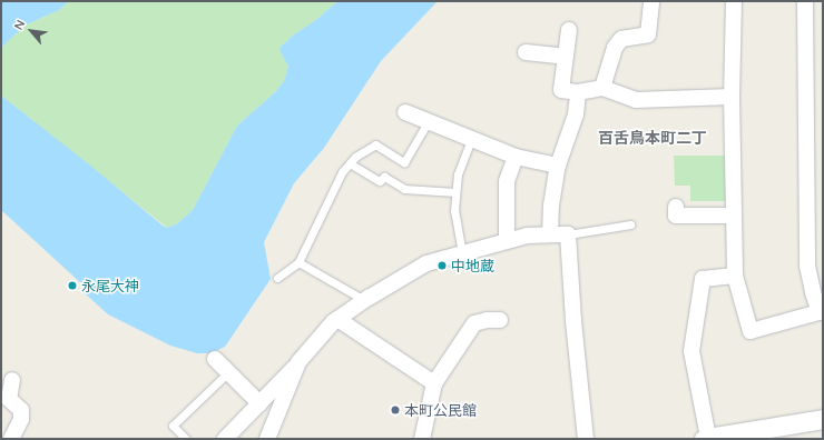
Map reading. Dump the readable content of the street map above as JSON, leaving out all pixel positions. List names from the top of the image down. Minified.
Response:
{"districts":["百舌鳥本町二丁"],"places":["中地蔵","永尾大神","本町公民館"],"north":"top left"}
